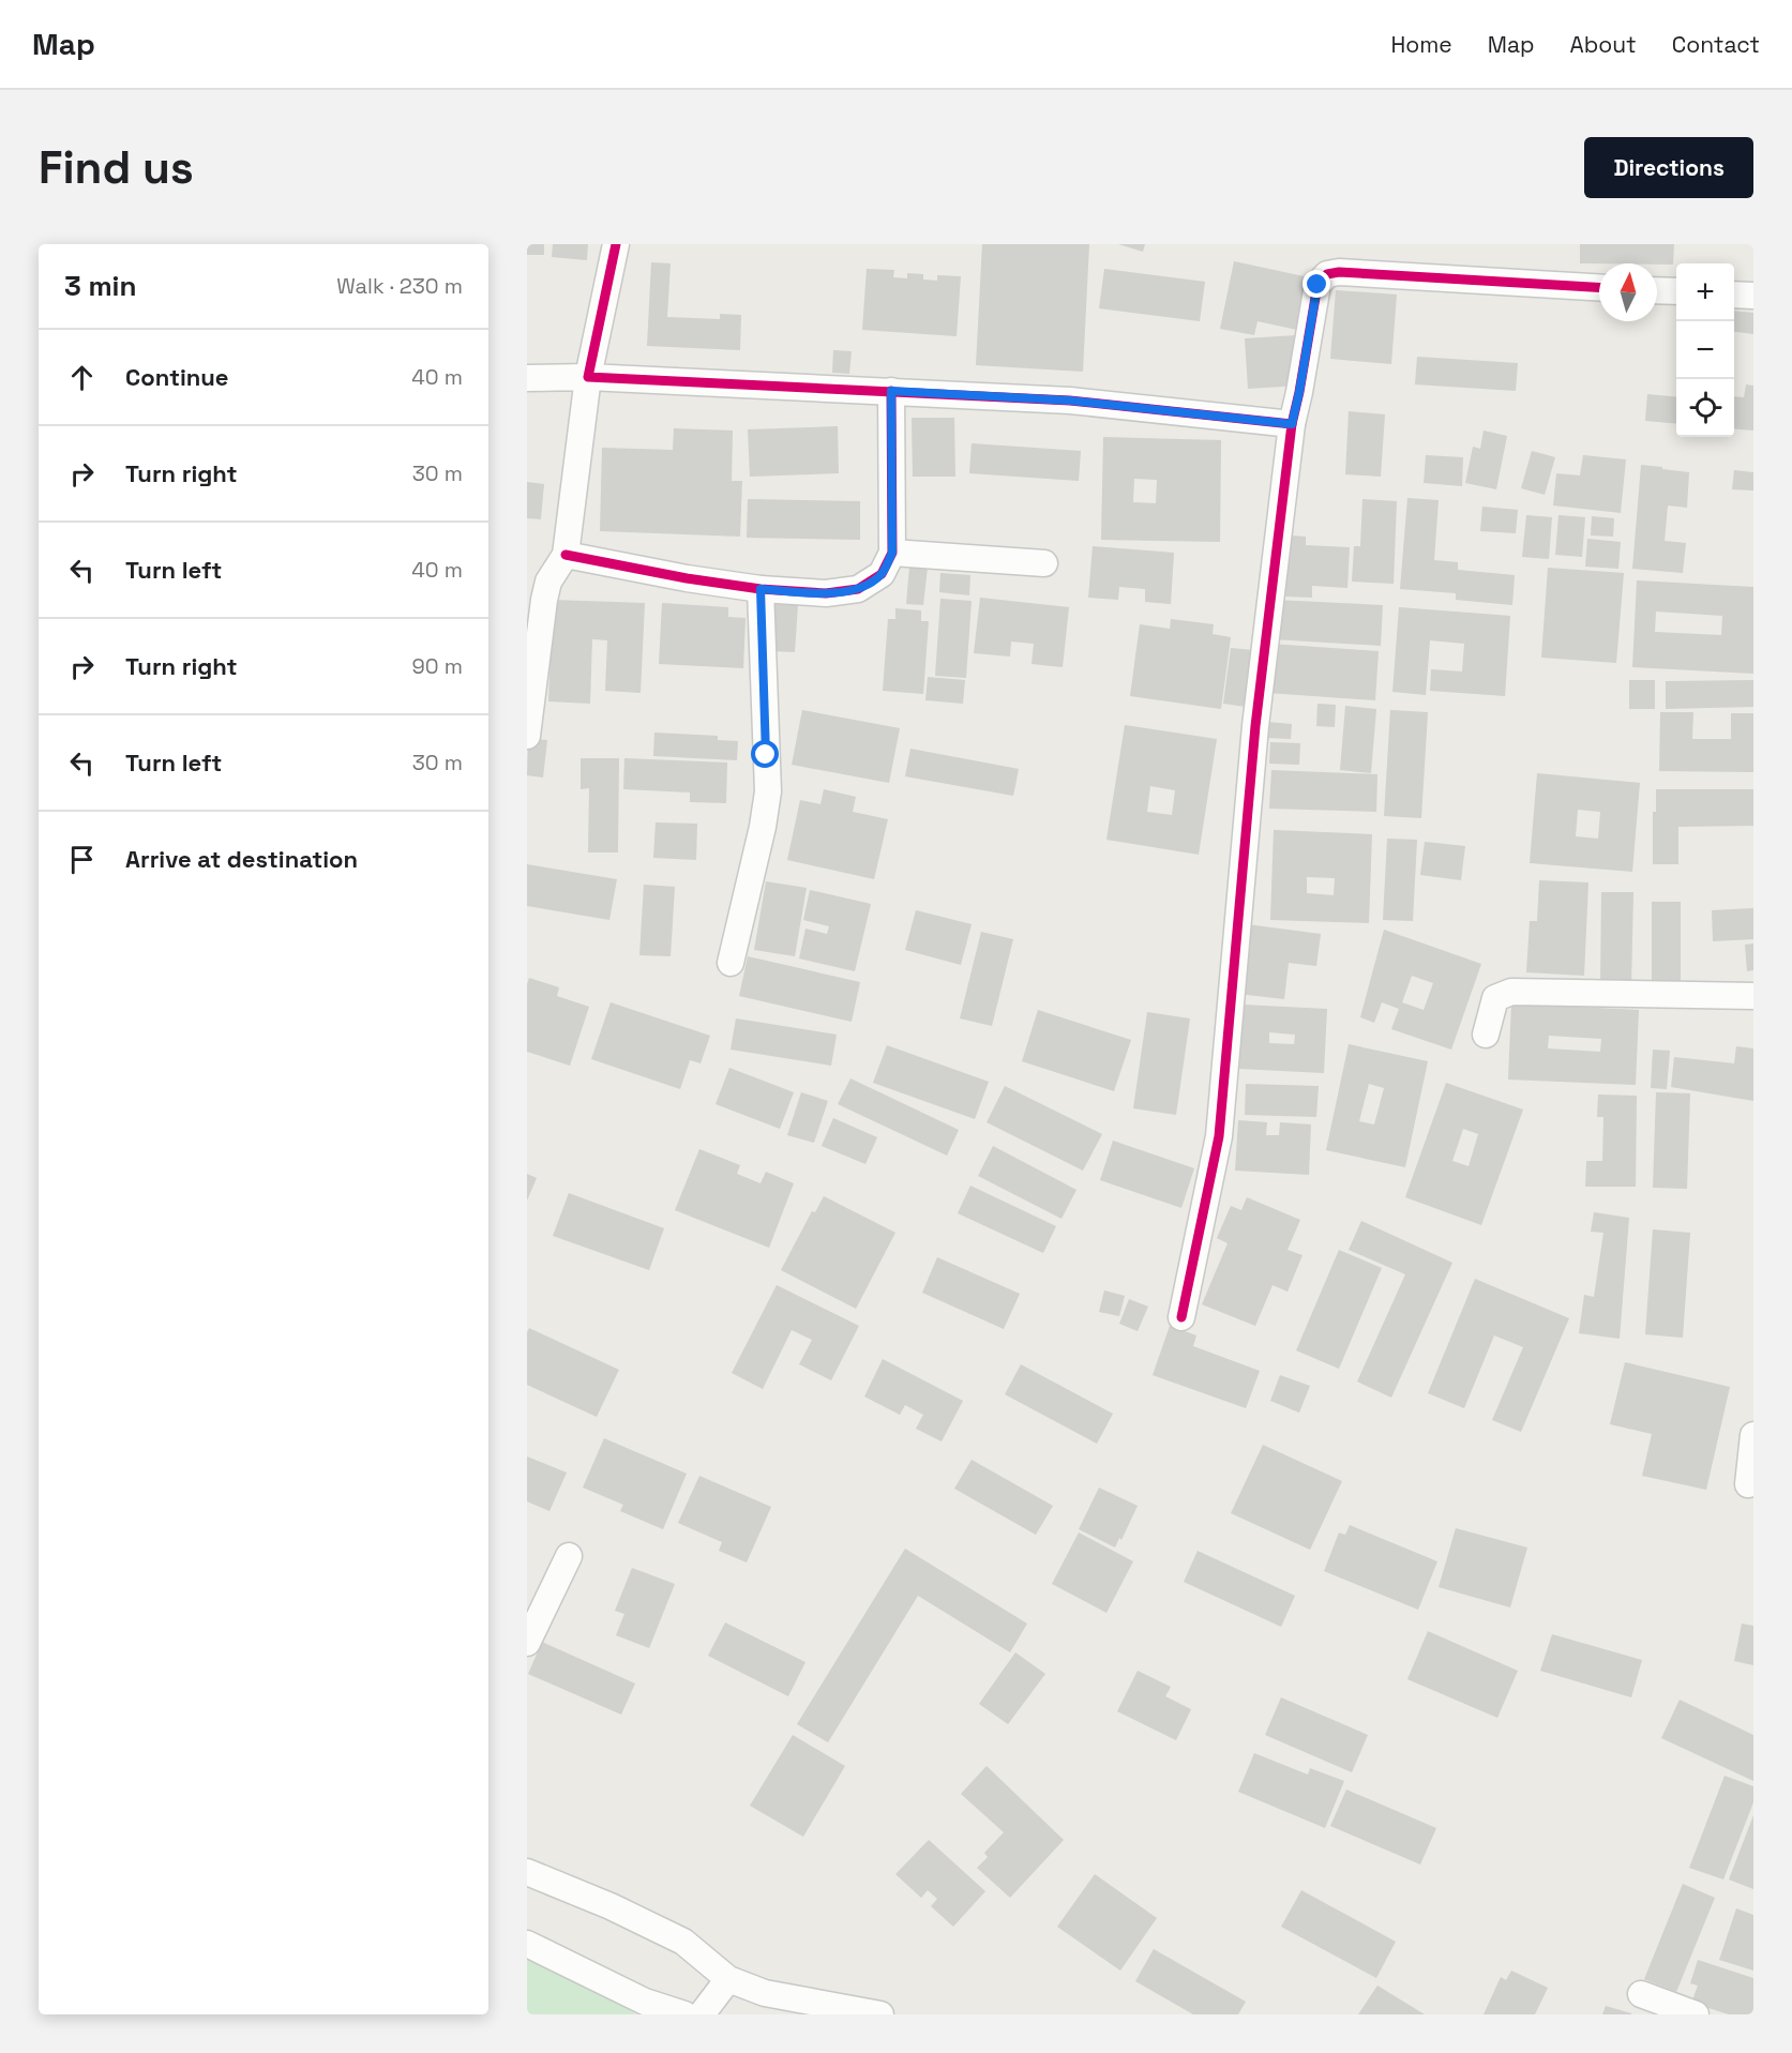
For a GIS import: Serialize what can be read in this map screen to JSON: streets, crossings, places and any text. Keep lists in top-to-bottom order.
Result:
{
  "north": "top",
  "page": {
    "header": "Map",
    "nav": [
      "Home",
      "Map",
      "About",
      "Contact"
    ],
    "buttons": "Directions",
    "title": "Find us",
    "heading": ["3 min", "Walk · 230 m"],
    "map_buttons": ["+", "−"],
    "list": [
      ["Continue", "40 m"],
      ["Turn right", "30 m"],
      ["Turn left", "40 m"],
      ["Turn right", "90 m"],
      ["Turn left", "30 m"],
      "Arrive at destination"
    ]
  }
}
